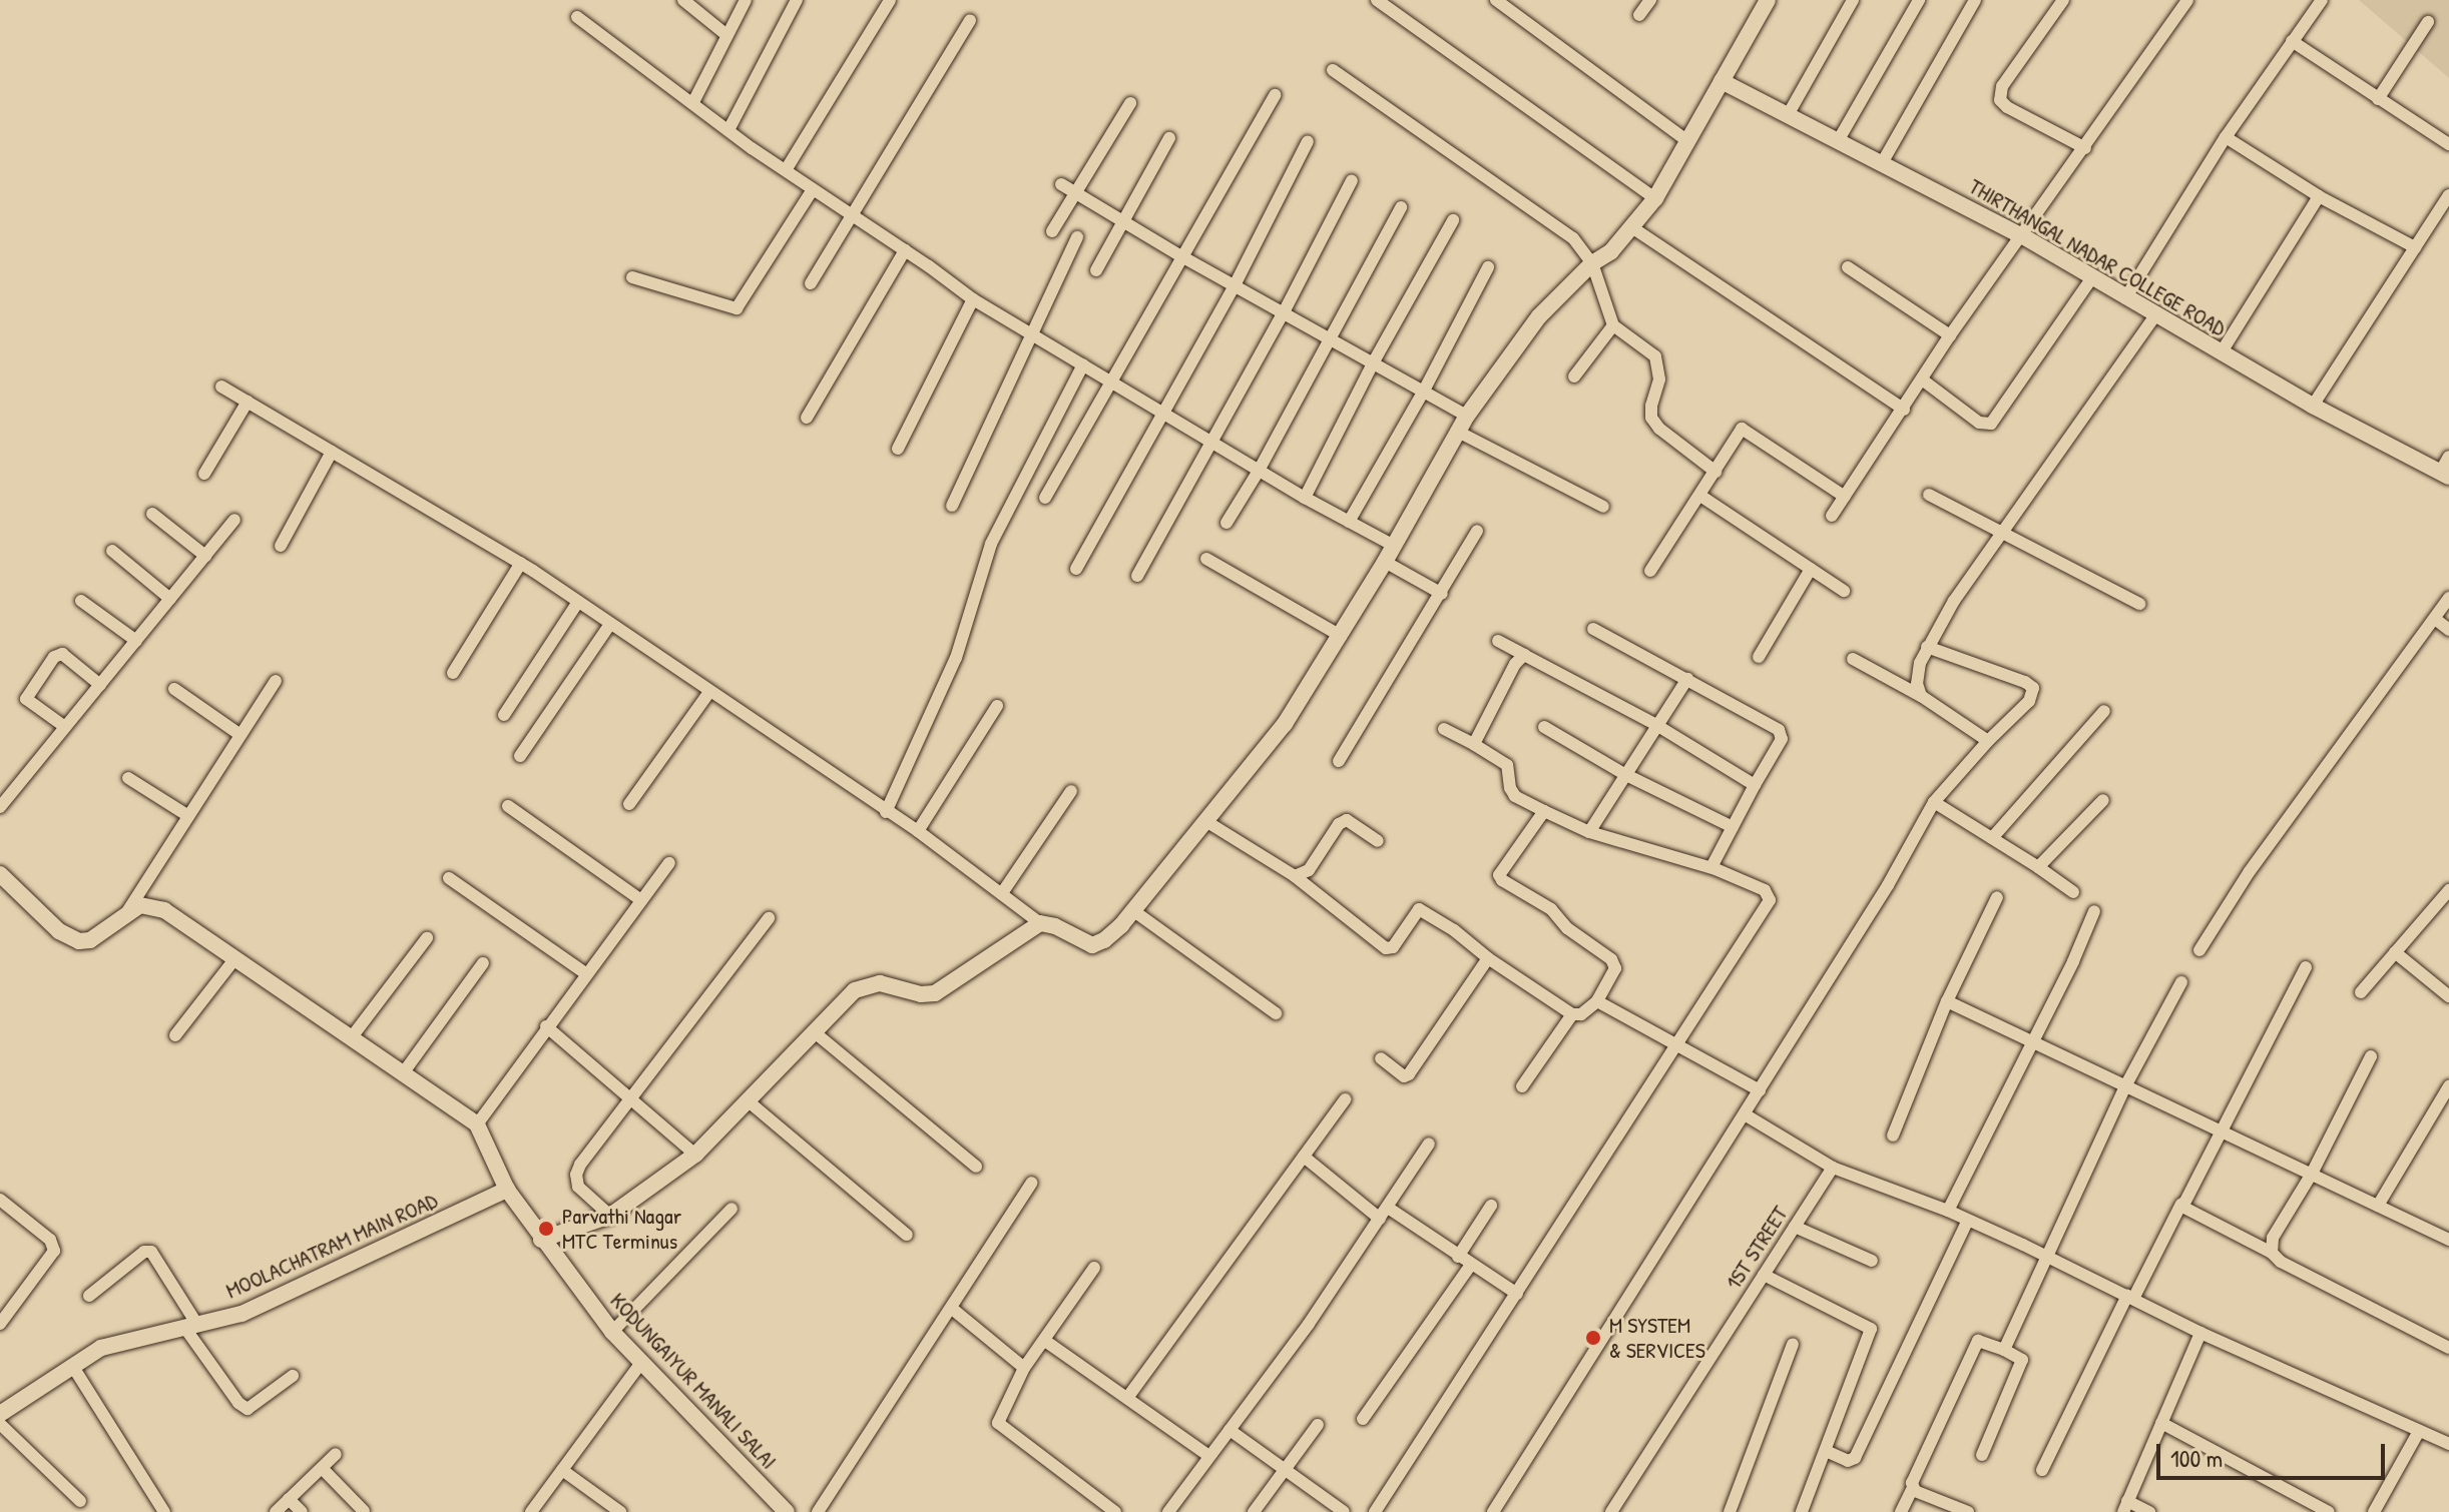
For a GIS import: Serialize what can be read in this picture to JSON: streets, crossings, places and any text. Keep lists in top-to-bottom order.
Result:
{
  "streets": {
    "street": [
      "THIRTHANGAL NADAR COLLEGE ROAD",
      "MOOLACHATRAM MAIN ROAD",
      "1ST STREET",
      "KODUNGAIYUR MANALI SALAI"
    ]
  },
  "crossings": [
    ["MOOLACHATRAM MAIN ROAD", "KODUNGAIYUR MANALI SALAI"]
  ],
  "places": ["Parvathi Nagar MTC Terminus", "M SYSTEM & SERVICES"],
  "scale_bar": "100 m"
}
